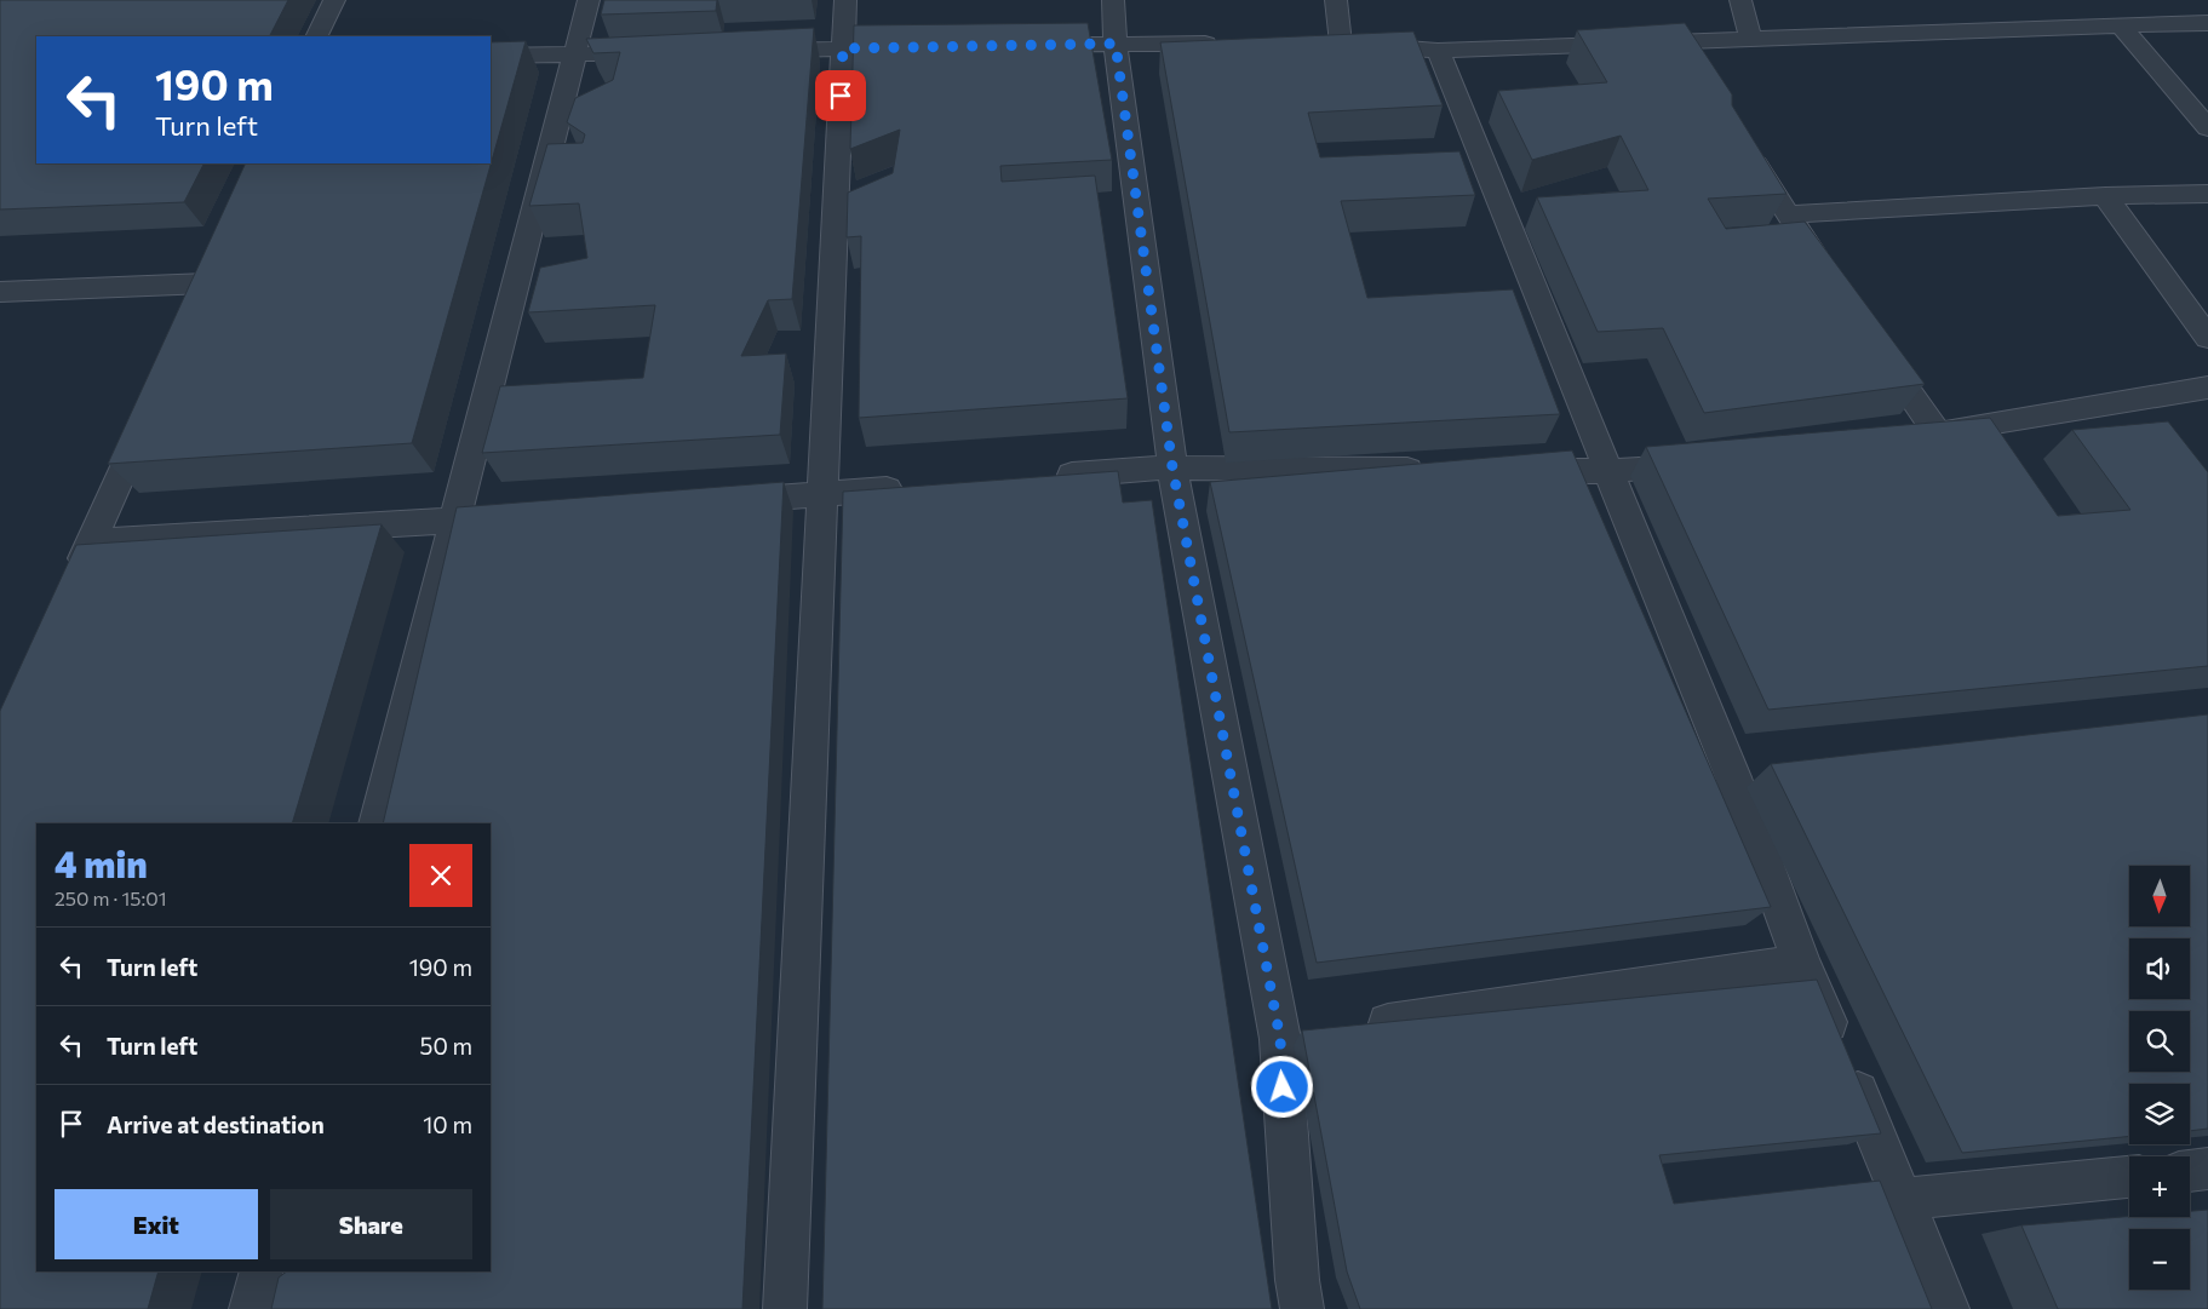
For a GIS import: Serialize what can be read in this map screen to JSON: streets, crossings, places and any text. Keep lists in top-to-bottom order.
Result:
{
  "north": "bottom",
  "page": {
    "turn": ["190 m", "Turn left"],
    "heading": ["4 min", "250 m · 15:01"],
    "map_buttons": ["+", "−"],
    "list": [
      {
        "name": "Turn left",
        "value": "190 m"
      },
      {
        "name": "Turn left",
        "value": "50 m"
      },
      {
        "name": "Arrive at destination",
        "value": "10 m"
      }
    ],
    "buttons": ["Exit", "Share"]
  }
}
